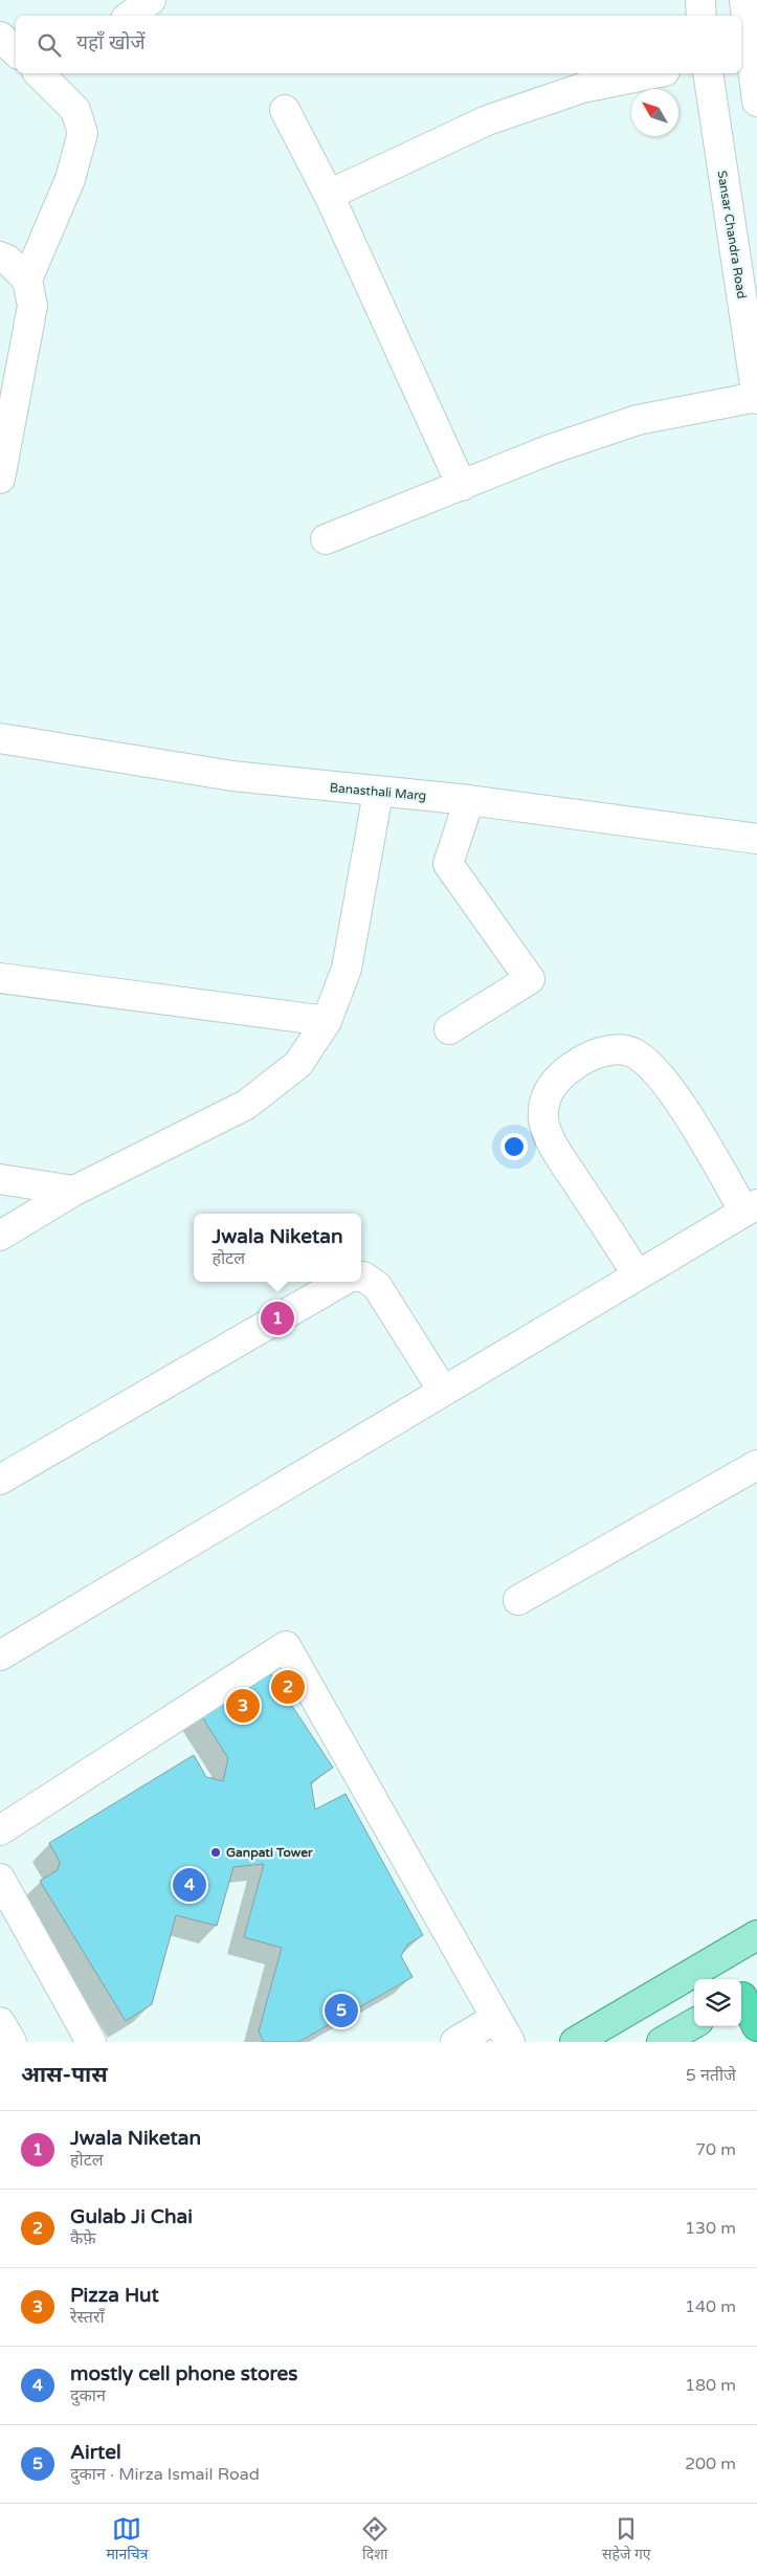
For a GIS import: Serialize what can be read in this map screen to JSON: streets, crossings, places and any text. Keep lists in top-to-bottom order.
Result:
{
  "streets": {
    "street": ["Sansar Chandra Road", "Banasthali Marg"]
  },
  "places": ["Ganpati Tower"],
  "north": "top left",
  "page": {
    "search": "यहाँ खोजें",
    "popup": ["Jwala Niketan", "होटल"],
    "pins": [
      "1",
      "2",
      "3",
      "4",
      "5"
    ],
    "heading": ["आस-पास", "5 नतीजे"],
    "list": [
      {
        "mark": "1",
        "name": "Jwala Niketan",
        "note": "होटल",
        "value": "70 m"
      },
      {
        "mark": "2",
        "name": "Gulab Ji Chai",
        "note": "कैफ़े",
        "value": "130 m"
      },
      {
        "mark": "3",
        "name": "Pizza Hut",
        "note": "रेस्तराँ",
        "value": "140 m"
      },
      {
        "mark": "4",
        "name": "mostly cell phone stores",
        "note": "दुकान",
        "value": "180 m"
      },
      {
        "mark": "5",
        "name": "Airtel",
        "note": "दुकान · Mirza Ismail Road",
        "value": "200 m"
      }
    ],
    "nav": ["मानचित्र", "दिशा", "सहेजे गए"]
  }
}
